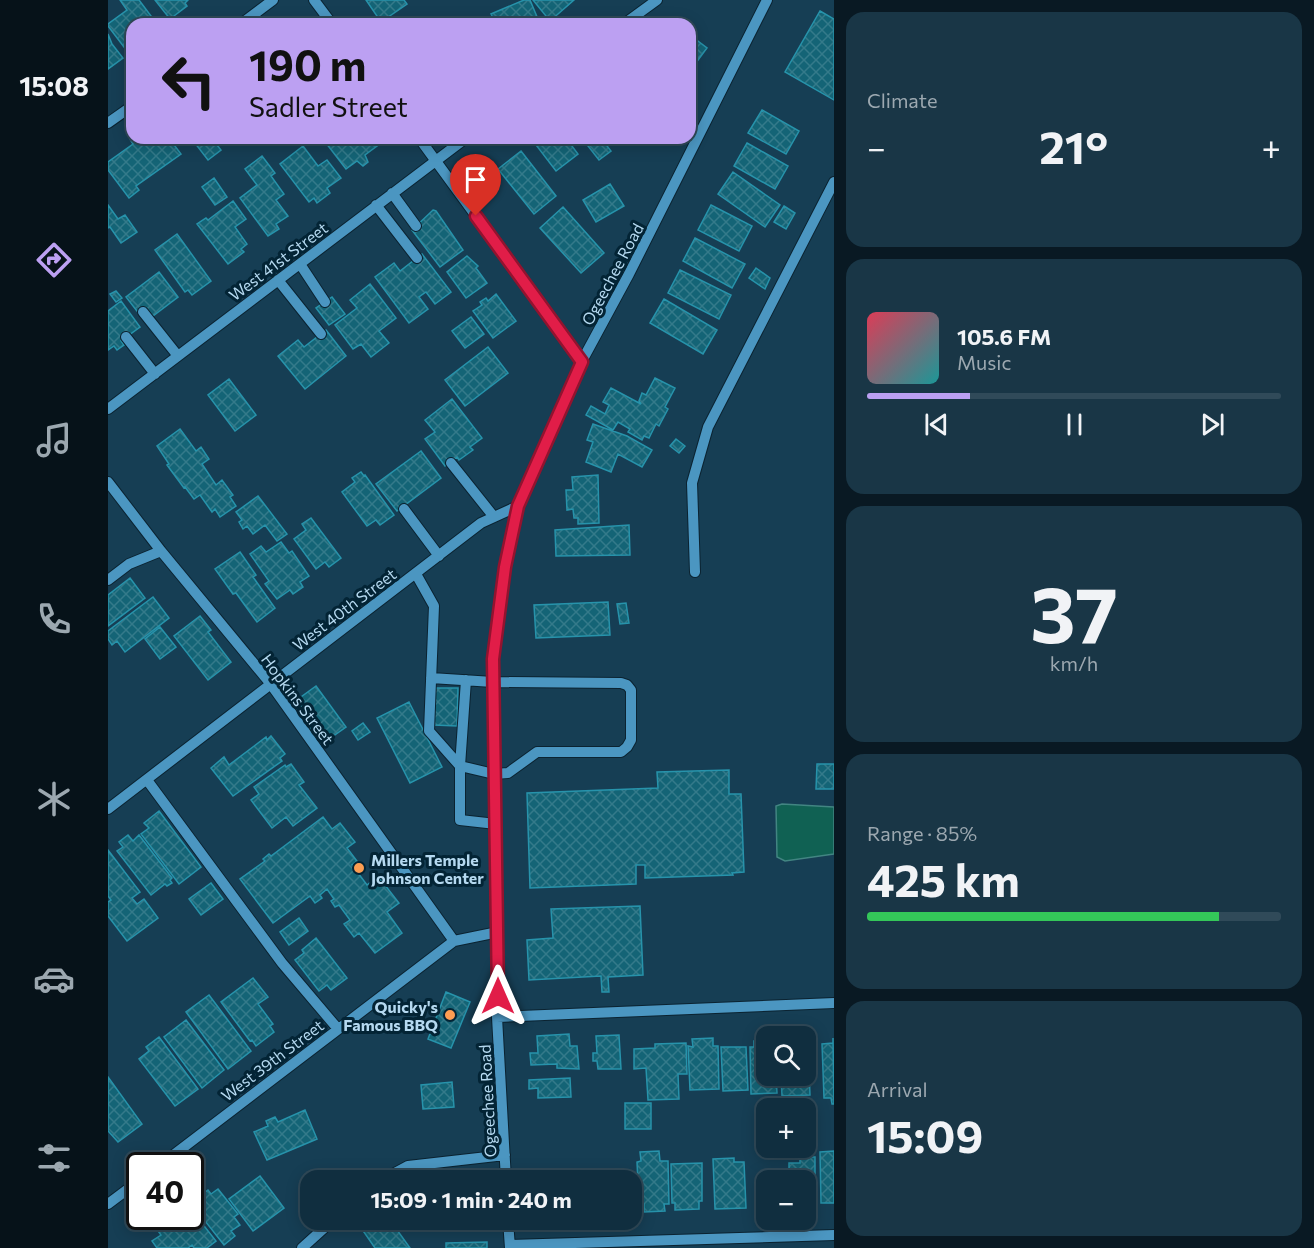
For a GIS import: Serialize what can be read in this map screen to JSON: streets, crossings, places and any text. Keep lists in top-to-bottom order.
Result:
{
  "streets": {
    "street": [
      "West 41st Street",
      "Ogeechee Road",
      "West 40th Street",
      "Hopkins Street",
      "West 39th Street"
    ]
  },
  "crossings": [
    ["Ogeechee Road", "West 40th Street"],
    ["Ogeechee Road", "West 39th Street"],
    ["West 40th Street", "Hopkins Street"],
    ["Hopkins Street", "West 39th Street"]
  ],
  "places": ["Millers Temple Johnson Center", "Quicky's Famous BBQ"],
  "page": {
    "tabs": "15:08",
    "tile": [
      "Climate",
      ["37", "km/h"],
      ["Range · 85%", "425 km"],
      ["Arrival", "15:09"]
    ],
    "turn": ["190 m", "Sadler Street"],
    "heat": ["−", "21°", "+"],
    "song": ["105.6 FM", "Music"],
    "map_buttons": ["+", "−"],
    "limit": "40",
    "trip": "15:09 · 1 min · 240 m"
  }
}
